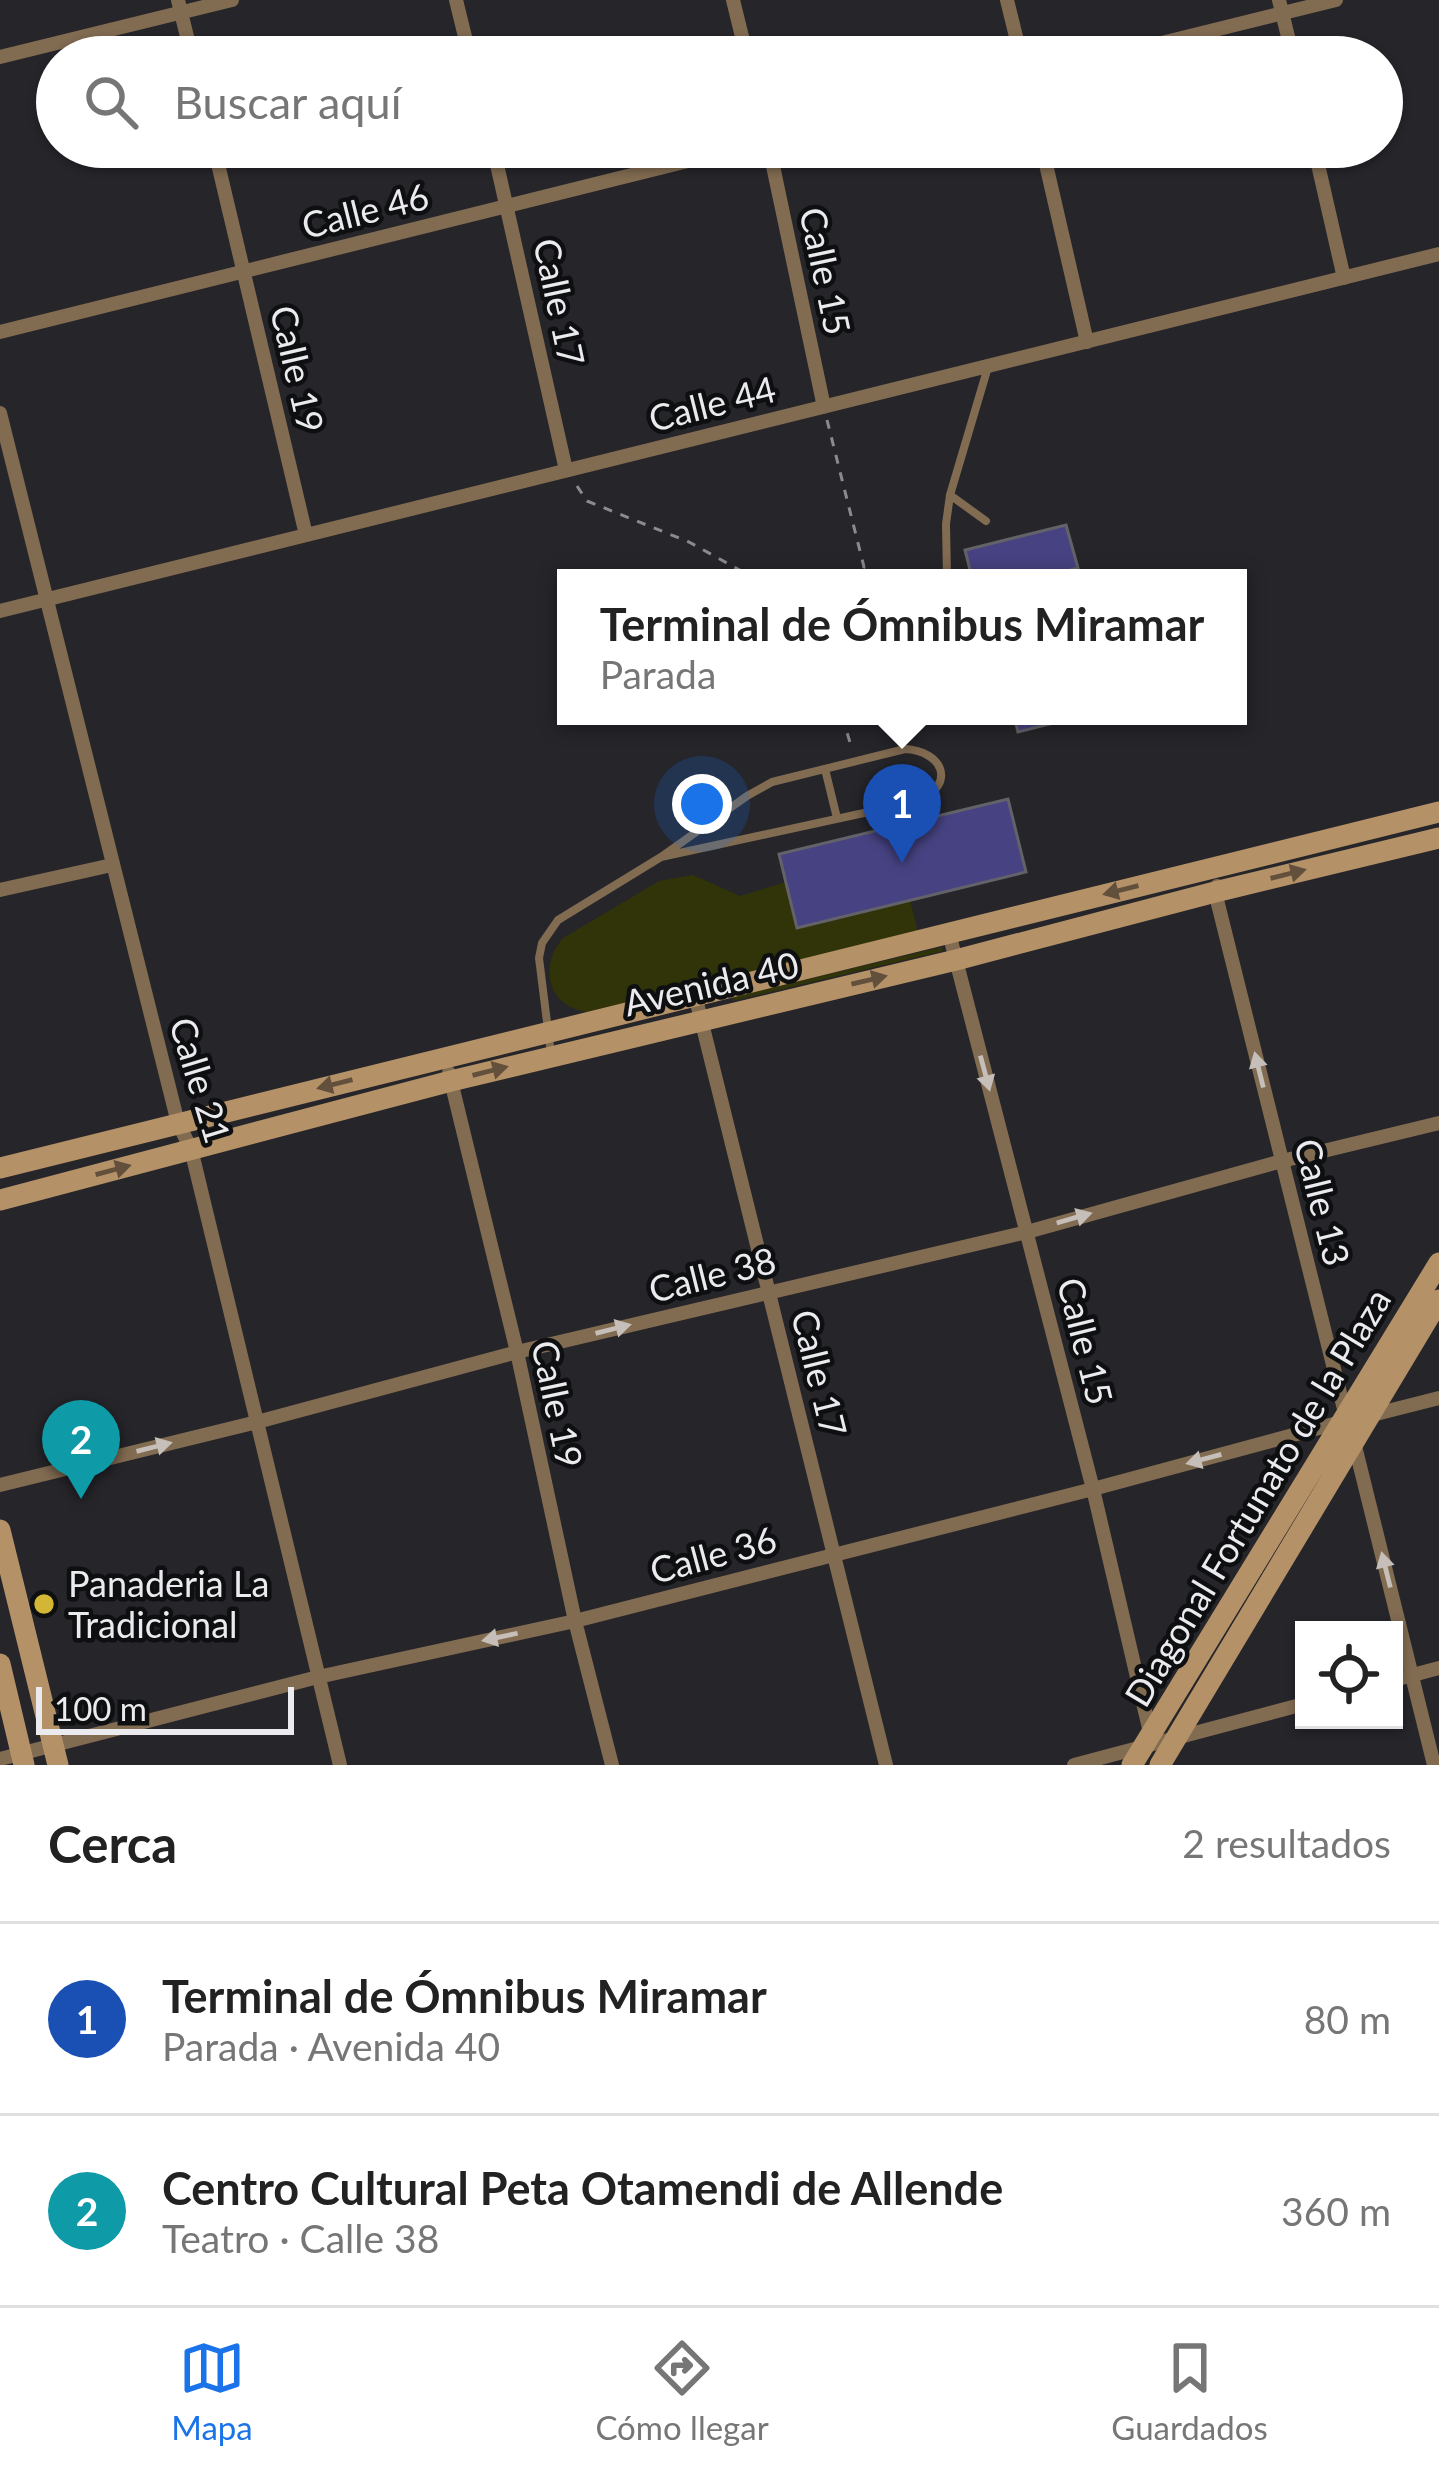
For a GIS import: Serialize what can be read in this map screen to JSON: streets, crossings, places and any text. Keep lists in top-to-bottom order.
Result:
{
  "streets": {
    "main road": ["Avenida 40", "Diagonal Fortunato de la Plaza"],
    "street": [
      "Calle 46",
      "Calle 15",
      "Calle 17",
      "Calle 19",
      "Calle 44",
      "Calle 21",
      "Calle 13",
      "Calle 38",
      "Calle 36"
    ]
  },
  "crossings": [
    ["Calle 46", "Calle 17"],
    ["Calle 46", "Calle 19"],
    ["Calle 15", "Calle 44"],
    ["Calle 15", "Avenida 40"],
    ["Calle 15", "Calle 38"],
    ["Calle 15", "Diagonal Fortunato de la Plaza"],
    ["Calle 15", "Calle 36"],
    ["Calle 17", "Calle 44"],
    ["Calle 17", "Avenida 40"],
    ["Calle 17", "Calle 38"],
    ["Calle 17", "Calle 36"],
    ["Calle 19", "Calle 44"],
    ["Calle 19", "Avenida 40"],
    ["Calle 19", "Calle 38"],
    ["Calle 19", "Calle 36"],
    ["Calle 44", "Calle 21"],
    ["Avenida 40", "Calle 21"],
    ["Avenida 40", "Calle 13"],
    ["Calle 21", "Calle 38"],
    ["Calle 21", "Calle 36"],
    ["Calle 13", "Calle 38"],
    ["Calle 13", "Diagonal Fortunato de la Plaza"],
    ["Calle 13", "Calle 36"],
    ["Diagonal Fortunato de la Plaza", "Calle 36"]
  ],
  "one_way": ["Calle 13", "Calle 38", "Calle 36"],
  "places": ["Panaderia La Tradicional"],
  "scale_bar": "100 m",
  "page": {
    "search": "Buscar aquí",
    "popup": ["Terminal de Ómnibus Miramar", "Parada"],
    "pins": ["1", "2"],
    "scale": "100 m",
    "heading": ["Cerca", "2 resultados"],
    "list": [
      {
        "mark": "1",
        "name": "Terminal de Ómnibus Miramar",
        "note": "Parada · Avenida 40",
        "value": "80 m"
      },
      {
        "mark": "2",
        "name": "Centro Cultural Peta Otamendi de Allende",
        "note": "Teatro · Calle 38",
        "value": "360 m"
      }
    ],
    "nav": ["Mapa", "Cómo llegar", "Guardados"]
  }
}
